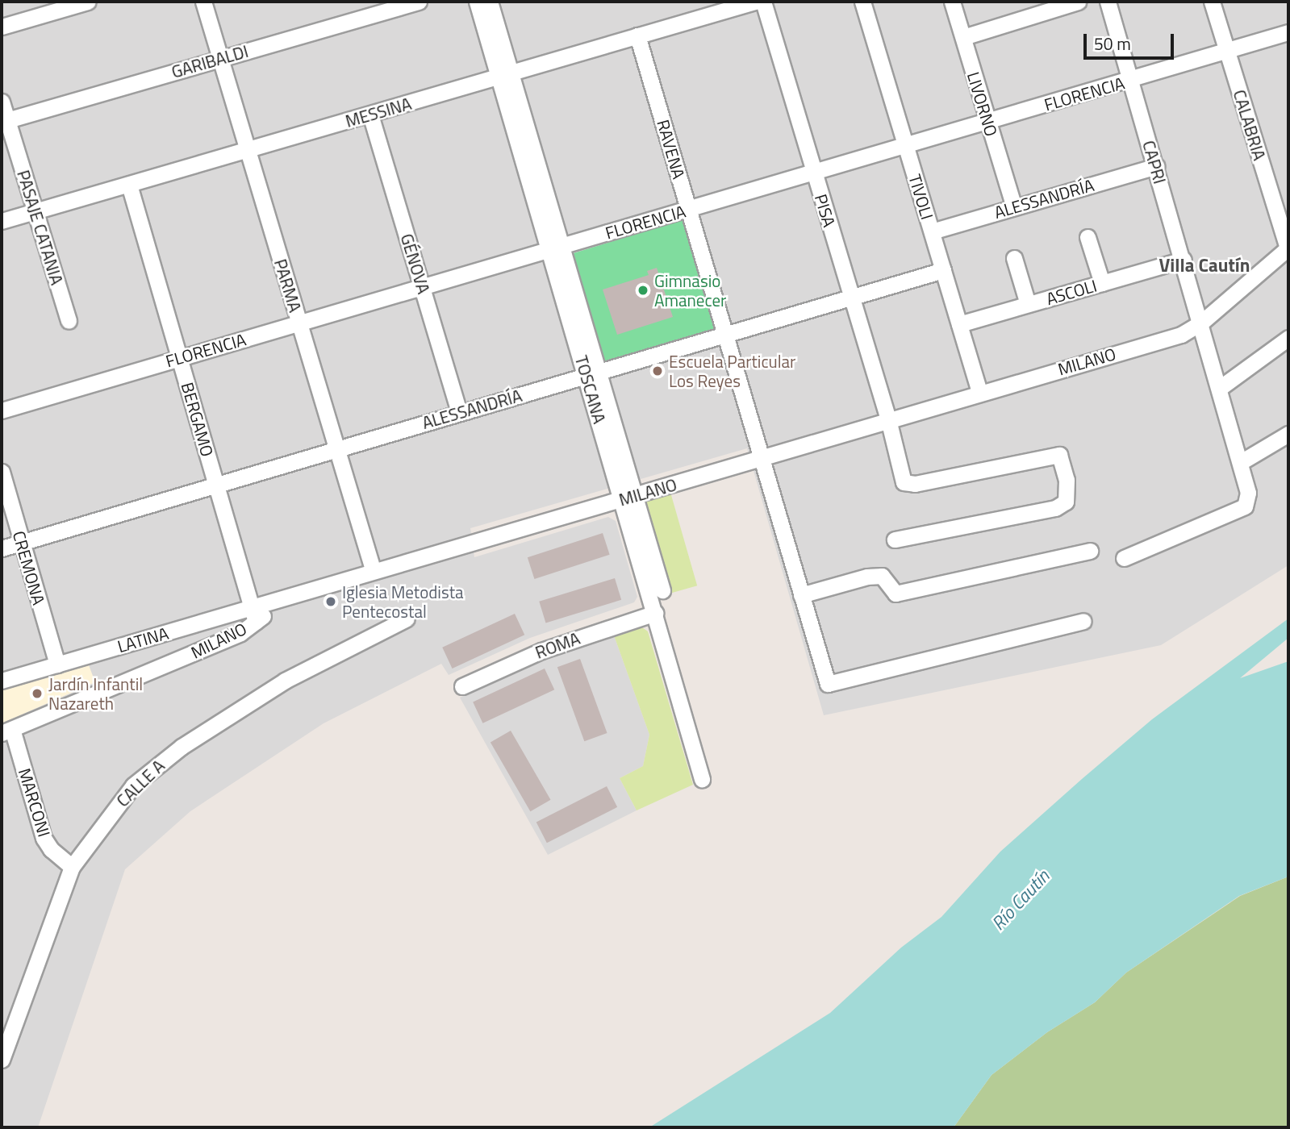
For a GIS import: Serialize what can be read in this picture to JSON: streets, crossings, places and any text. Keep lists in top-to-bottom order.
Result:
{
  "streets": {
    "street": [
      "GARIBALDI",
      "FLORENCIA",
      "LIVORNO",
      "MESSINA",
      "CALABRIA",
      "RAVENA",
      "CAPRI",
      "TIVOLI",
      "ALESSANDRÍA",
      "PISA",
      "PASAJE CATANIA",
      "GÉNOVA",
      "PARMA",
      "ASCOLI",
      "MILANO",
      "TOSCANA",
      "BERGAMO",
      "CREMONA",
      "LATINA",
      "ROMA",
      "CALLE A",
      "MARCONI"
    ]
  },
  "crossings": [
    ["GARIBALDI", "PASAJE CATANIA"],
    ["GARIBALDI", "PARMA"],
    ["FLORENCIA", "LIVORNO"],
    ["FLORENCIA", "CALABRIA"],
    ["FLORENCIA", "RAVENA"],
    ["FLORENCIA", "CAPRI"],
    ["FLORENCIA", "TIVOLI"],
    ["FLORENCIA", "PISA"],
    ["FLORENCIA", "GÉNOVA"],
    ["FLORENCIA", "PARMA"],
    ["FLORENCIA", "TOSCANA"],
    ["FLORENCIA", "BERGAMO"],
    ["LIVORNO", "ALESSANDRÍA"],
    ["MESSINA", "RAVENA"],
    ["MESSINA", "PASAJE CATANIA"],
    ["MESSINA", "GÉNOVA"],
    ["MESSINA", "PARMA"],
    ["MESSINA", "TOSCANA"],
    ["MESSINA", "BERGAMO"],
    ["CALABRIA", "MILANO"],
    ["RAVENA", "ALESSANDRÍA"],
    ["RAVENA", "MILANO"],
    ["CAPRI", "ALESSANDRÍA"],
    ["CAPRI", "ASCOLI"],
    ["CAPRI", "MILANO"],
    ["TIVOLI", "ALESSANDRÍA"],
    ["TIVOLI", "ASCOLI"],
    ["TIVOLI", "MILANO"],
    ["ALESSANDRÍA", "PISA"],
    ["ALESSANDRÍA", "GÉNOVA"],
    ["ALESSANDRÍA", "PARMA"],
    ["ALESSANDRÍA", "TOSCANA"],
    ["ALESSANDRÍA", "BERGAMO"],
    ["ALESSANDRÍA", "CREMONA"],
    ["PISA", "MILANO"],
    ["PARMA", "MILANO"],
    ["MILANO", "TOSCANA"],
    ["MILANO", "BERGAMO"],
    ["MILANO", "LATINA"],
    ["MILANO", "MARCONI"],
    ["TOSCANA", "ROMA"],
    ["BERGAMO", "LATINA"],
    ["CREMONA", "LATINA"],
    ["CALLE A", "MARCONI"]
  ],
  "districts": ["Villa Cautín"],
  "water": ["Río Cautín"],
  "places": [
    "Gimnasio Amanecer",
    "Escuela Particular Los Reyes",
    "Iglesia Metodista Pentecostal",
    "Jardín Infantil Nazareth"
  ],
  "scale_bar": "50 m"
}
